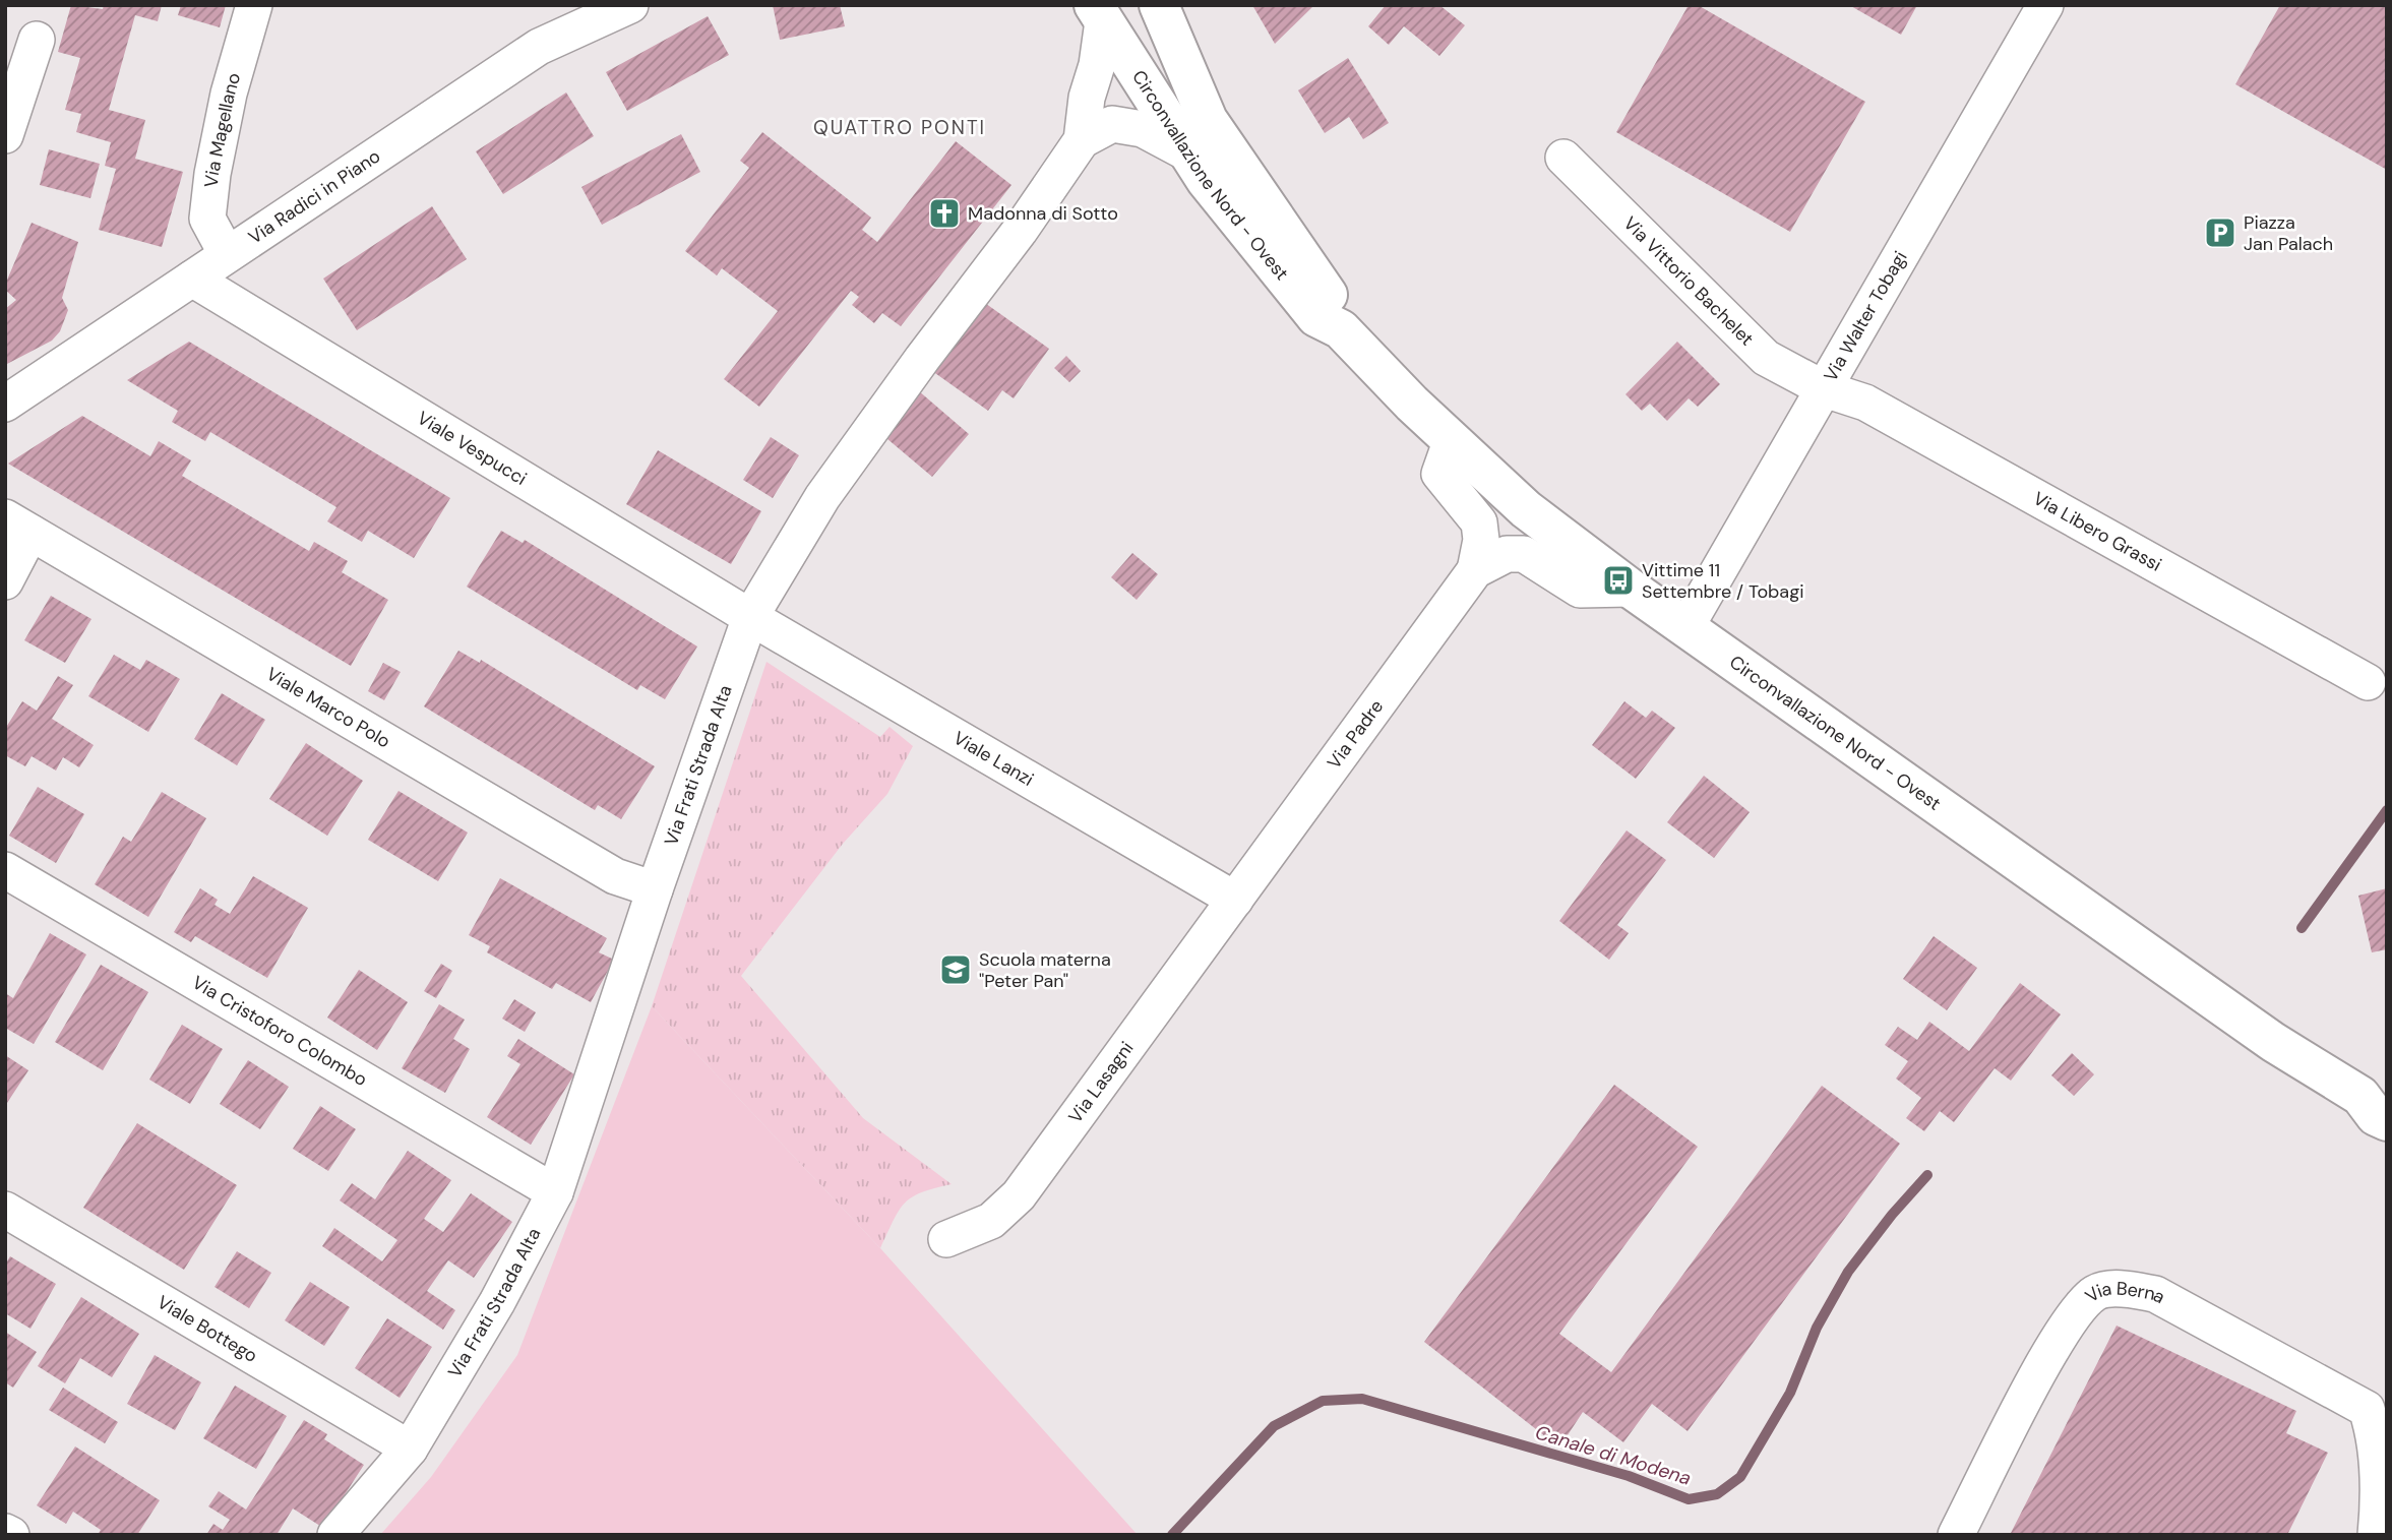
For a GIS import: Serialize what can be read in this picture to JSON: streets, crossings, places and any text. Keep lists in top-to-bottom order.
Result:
{
  "streets": {
    "main road": ["Circonvallazione Nord - Ovest"],
    "street": [
      "Via Magellano",
      "Via Radici in Piano",
      "Via Vittorio Bachelet",
      "Via Walter Tobagi",
      "Viale Vespucci",
      "Via Libero Grassi",
      "Viale Marco Polo",
      "Via Padre",
      "Viale Lanzi",
      "Via Frati Strada Alta",
      "Via Cristoforo Colombo",
      "Via Lasagni",
      "Via Berna",
      "Viale Bottego"
    ]
  },
  "crossings": [
    ["Via Magellano", "Via Radici in Piano"],
    ["Circonvallazione Nord - Ovest", "Via Walter Tobagi"],
    ["Circonvallazione Nord - Ovest", "Via Padre"],
    ["Circonvallazione Nord - Ovest", "Via Frati Strada Alta"],
    ["Via Radici in Piano", "Viale Vespucci"],
    ["Via Vittorio Bachelet", "Via Walter Tobagi"],
    ["Via Vittorio Bachelet", "Via Libero Grassi"],
    ["Via Walter Tobagi", "Via Libero Grassi"],
    ["Viale Vespucci", "Viale Lanzi"],
    ["Viale Vespucci", "Via Frati Strada Alta"],
    ["Viale Marco Polo", "Via Frati Strada Alta"],
    ["Via Padre", "Viale Lanzi"],
    ["Via Padre", "Via Lasagni"],
    ["Viale Lanzi", "Via Frati Strada Alta"],
    ["Viale Lanzi", "Via Lasagni"],
    ["Via Frati Strada Alta", "Via Cristoforo Colombo"],
    ["Via Frati Strada Alta", "Viale Bottego"]
  ],
  "districts": ["QUATTRO PONTI"],
  "water": ["Canale di Modena"],
  "places": {
    "church": ["Madonna di Sotto"],
    "parking": ["Piazza Jan Palach"],
    "bus stop": ["Vittime 11 Settembre / Tobagi"],
    "school or university": ["Scuola materna \"Peter Pan\""]
  }
}
